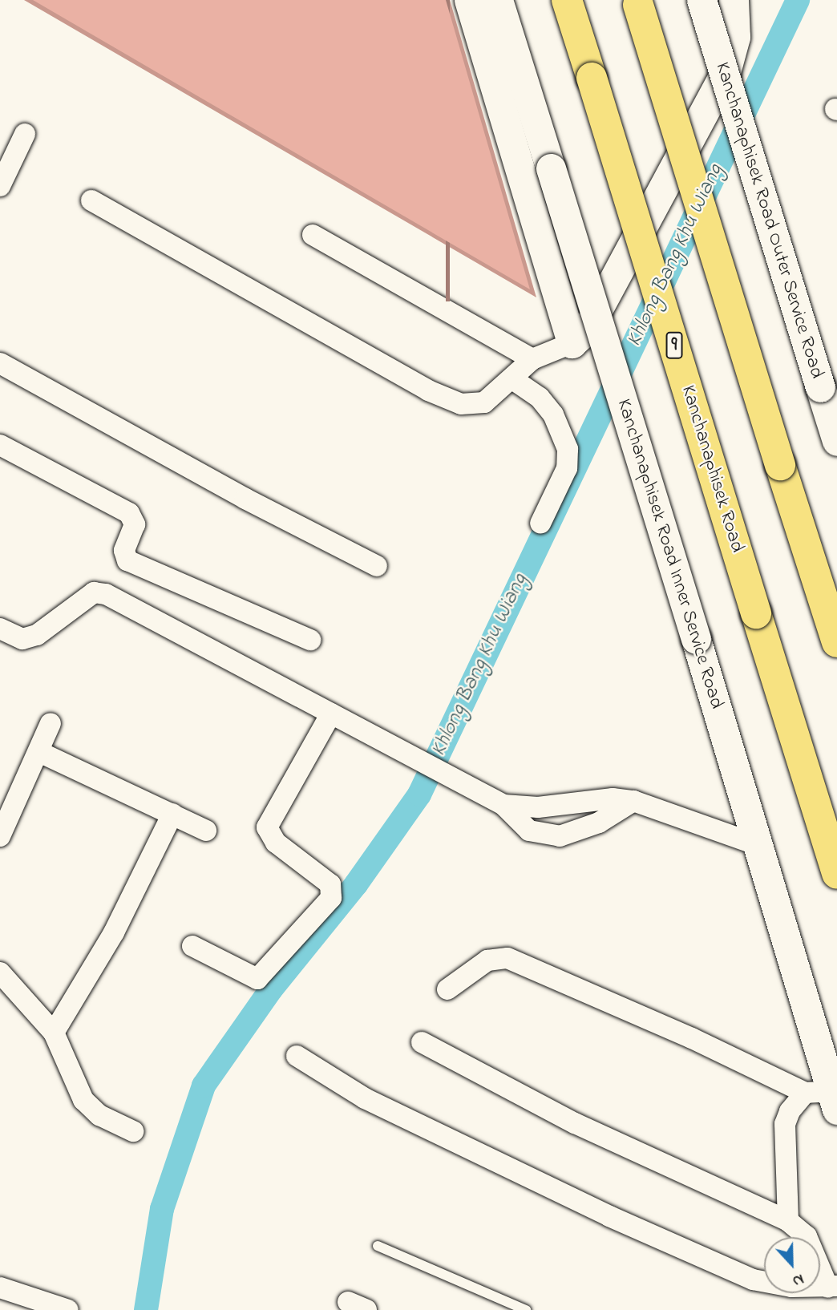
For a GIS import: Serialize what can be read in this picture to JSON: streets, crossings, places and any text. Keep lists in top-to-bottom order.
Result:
{
  "streets": {
    "highway": ["9", "Kanchanaphisek Road"],
    "main road": ["Kanchanaphisek Road Outer Service Road", "Kanchanaphisek Road Inner Service Road"]
  },
  "water": ["Khlong Bang Khu Wiang"],
  "north": "bottom"
}
